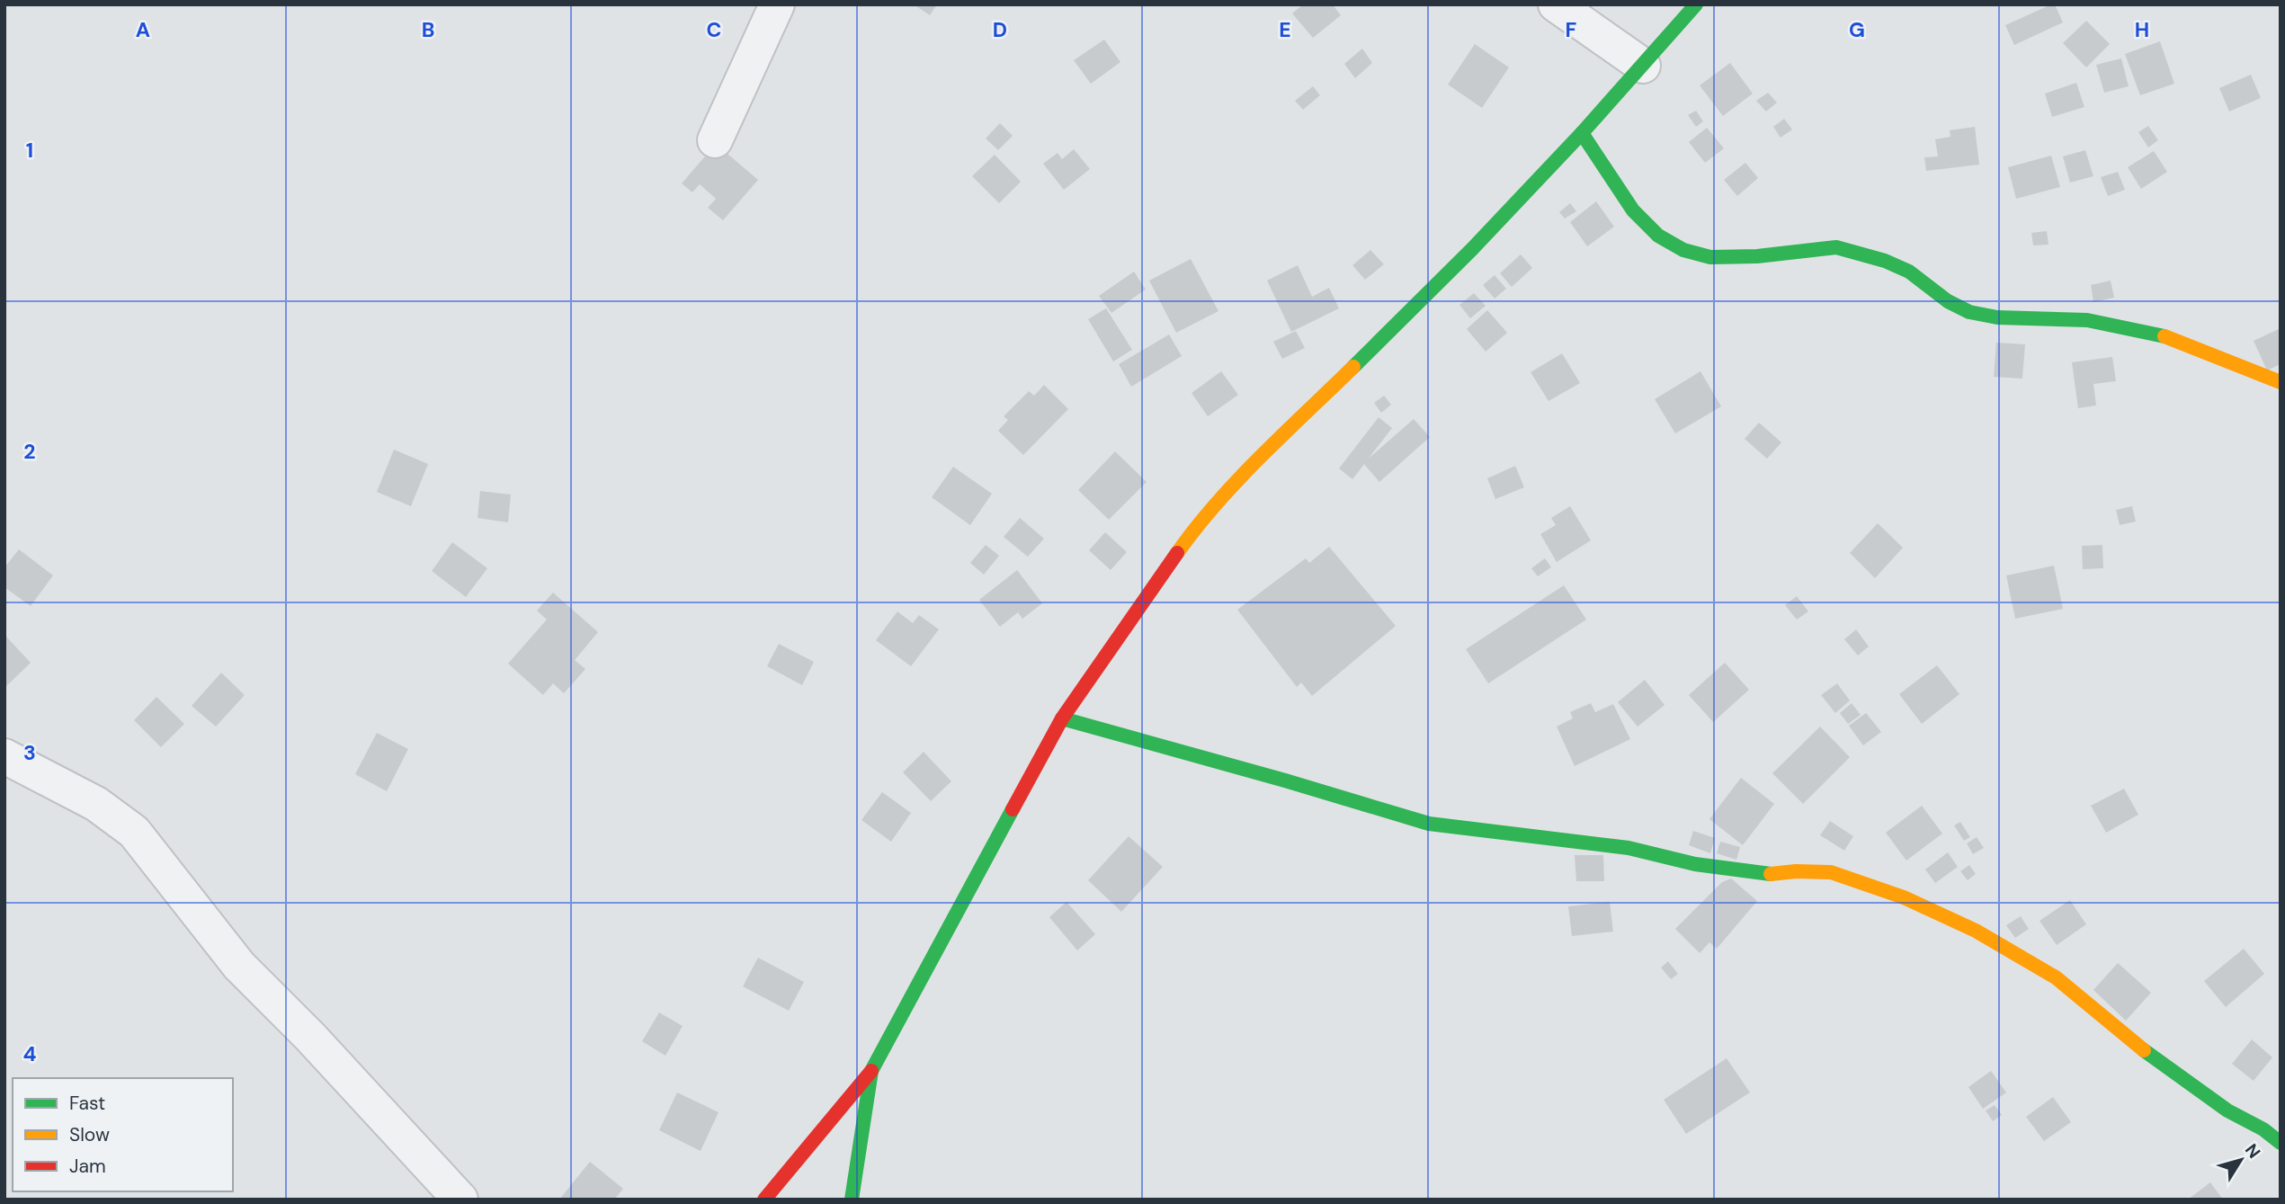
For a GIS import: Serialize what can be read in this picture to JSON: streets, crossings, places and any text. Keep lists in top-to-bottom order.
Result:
{
  "legend": ["Fast", "Slow", "Jam"],
  "north": "top right",
  "grid": {
    "columns": [
      "A",
      "B",
      "C",
      "D",
      "E",
      "F",
      "G",
      "H"
    ],
    "rows": [
      "1",
      "2",
      "3",
      "4"
    ]
  }
}
